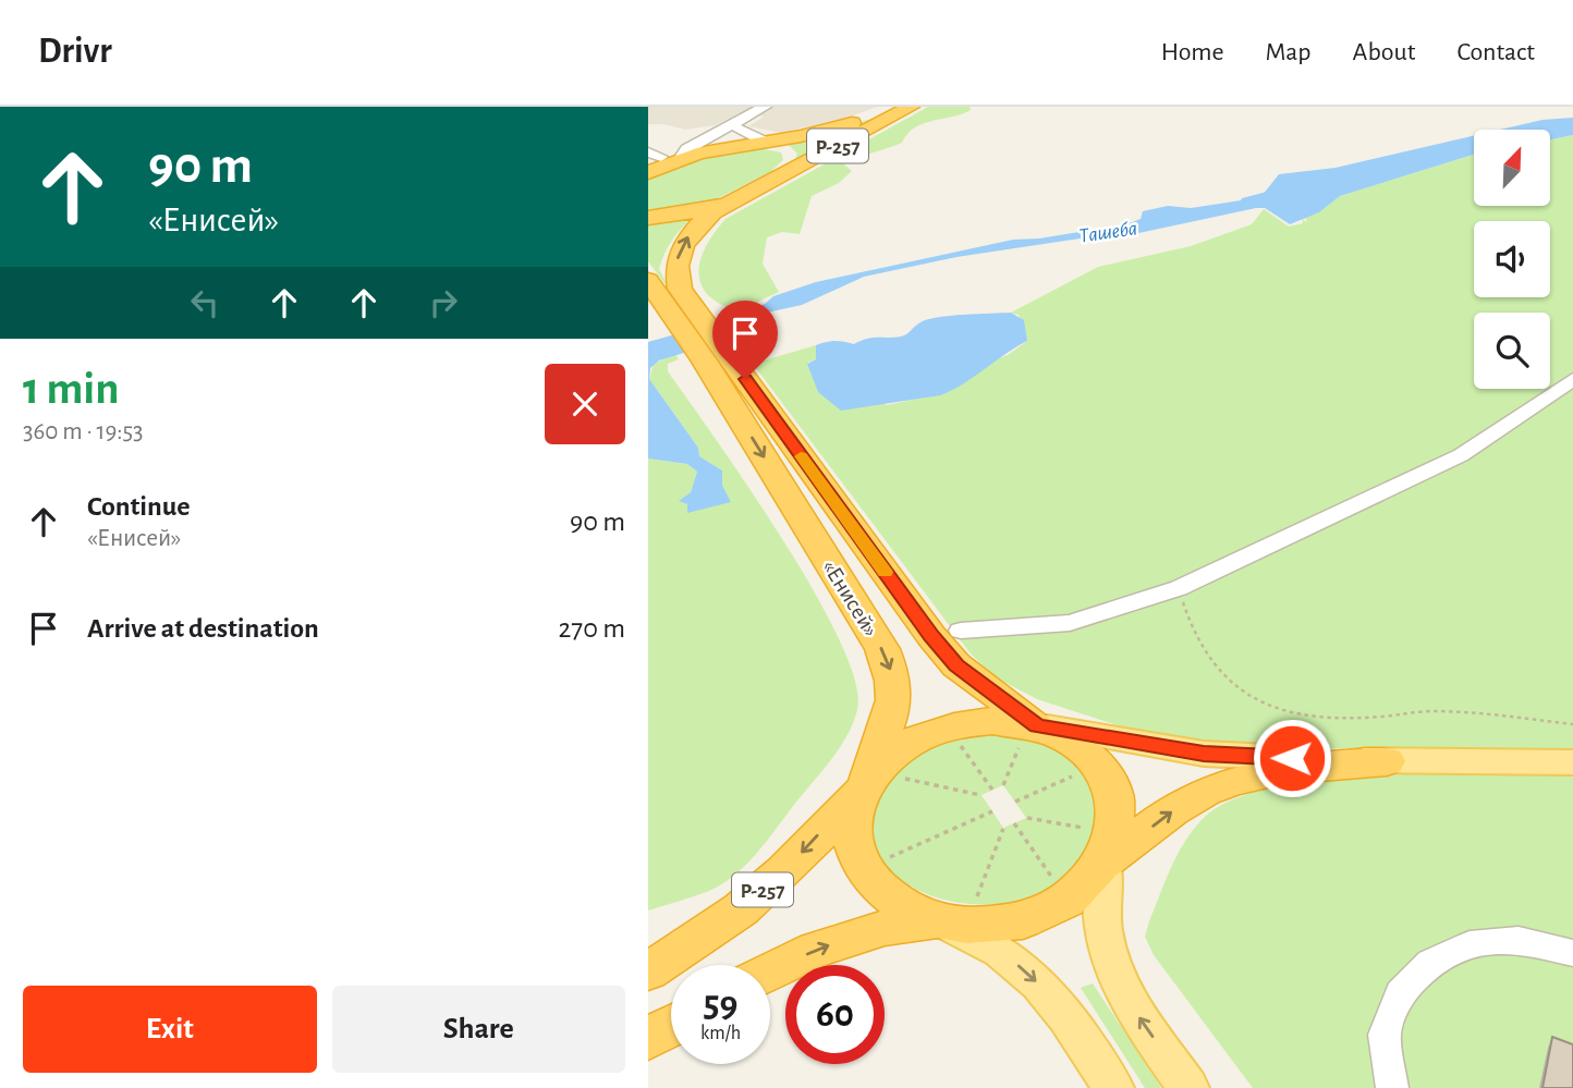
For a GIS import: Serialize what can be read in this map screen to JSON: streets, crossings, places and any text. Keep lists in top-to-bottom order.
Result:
{
  "streets": {
    "highway": ["Р-257", "«Енисей»"]
  },
  "crossings": [
    ["Р-257", "«Енисей»"]
  ],
  "water": ["Ташеба"],
  "north": "top right",
  "page": {
    "header": "Drivr",
    "nav": [
      "Home",
      "Map",
      "About",
      "Contact"
    ],
    "turn": ["90 m", "«Енисей»"],
    "heading": ["1 min", "360 m · 19:53"],
    "list": [
      {
        "name": "Continue",
        "note": "«Енисей»",
        "value": "90 m"
      },
      {
        "name": "Arrive at destination",
        "value": "270 m"
      }
    ],
    "speed": "59 km/h",
    "limit": "60",
    "buttons": ["Exit", "Share"]
  }
}
